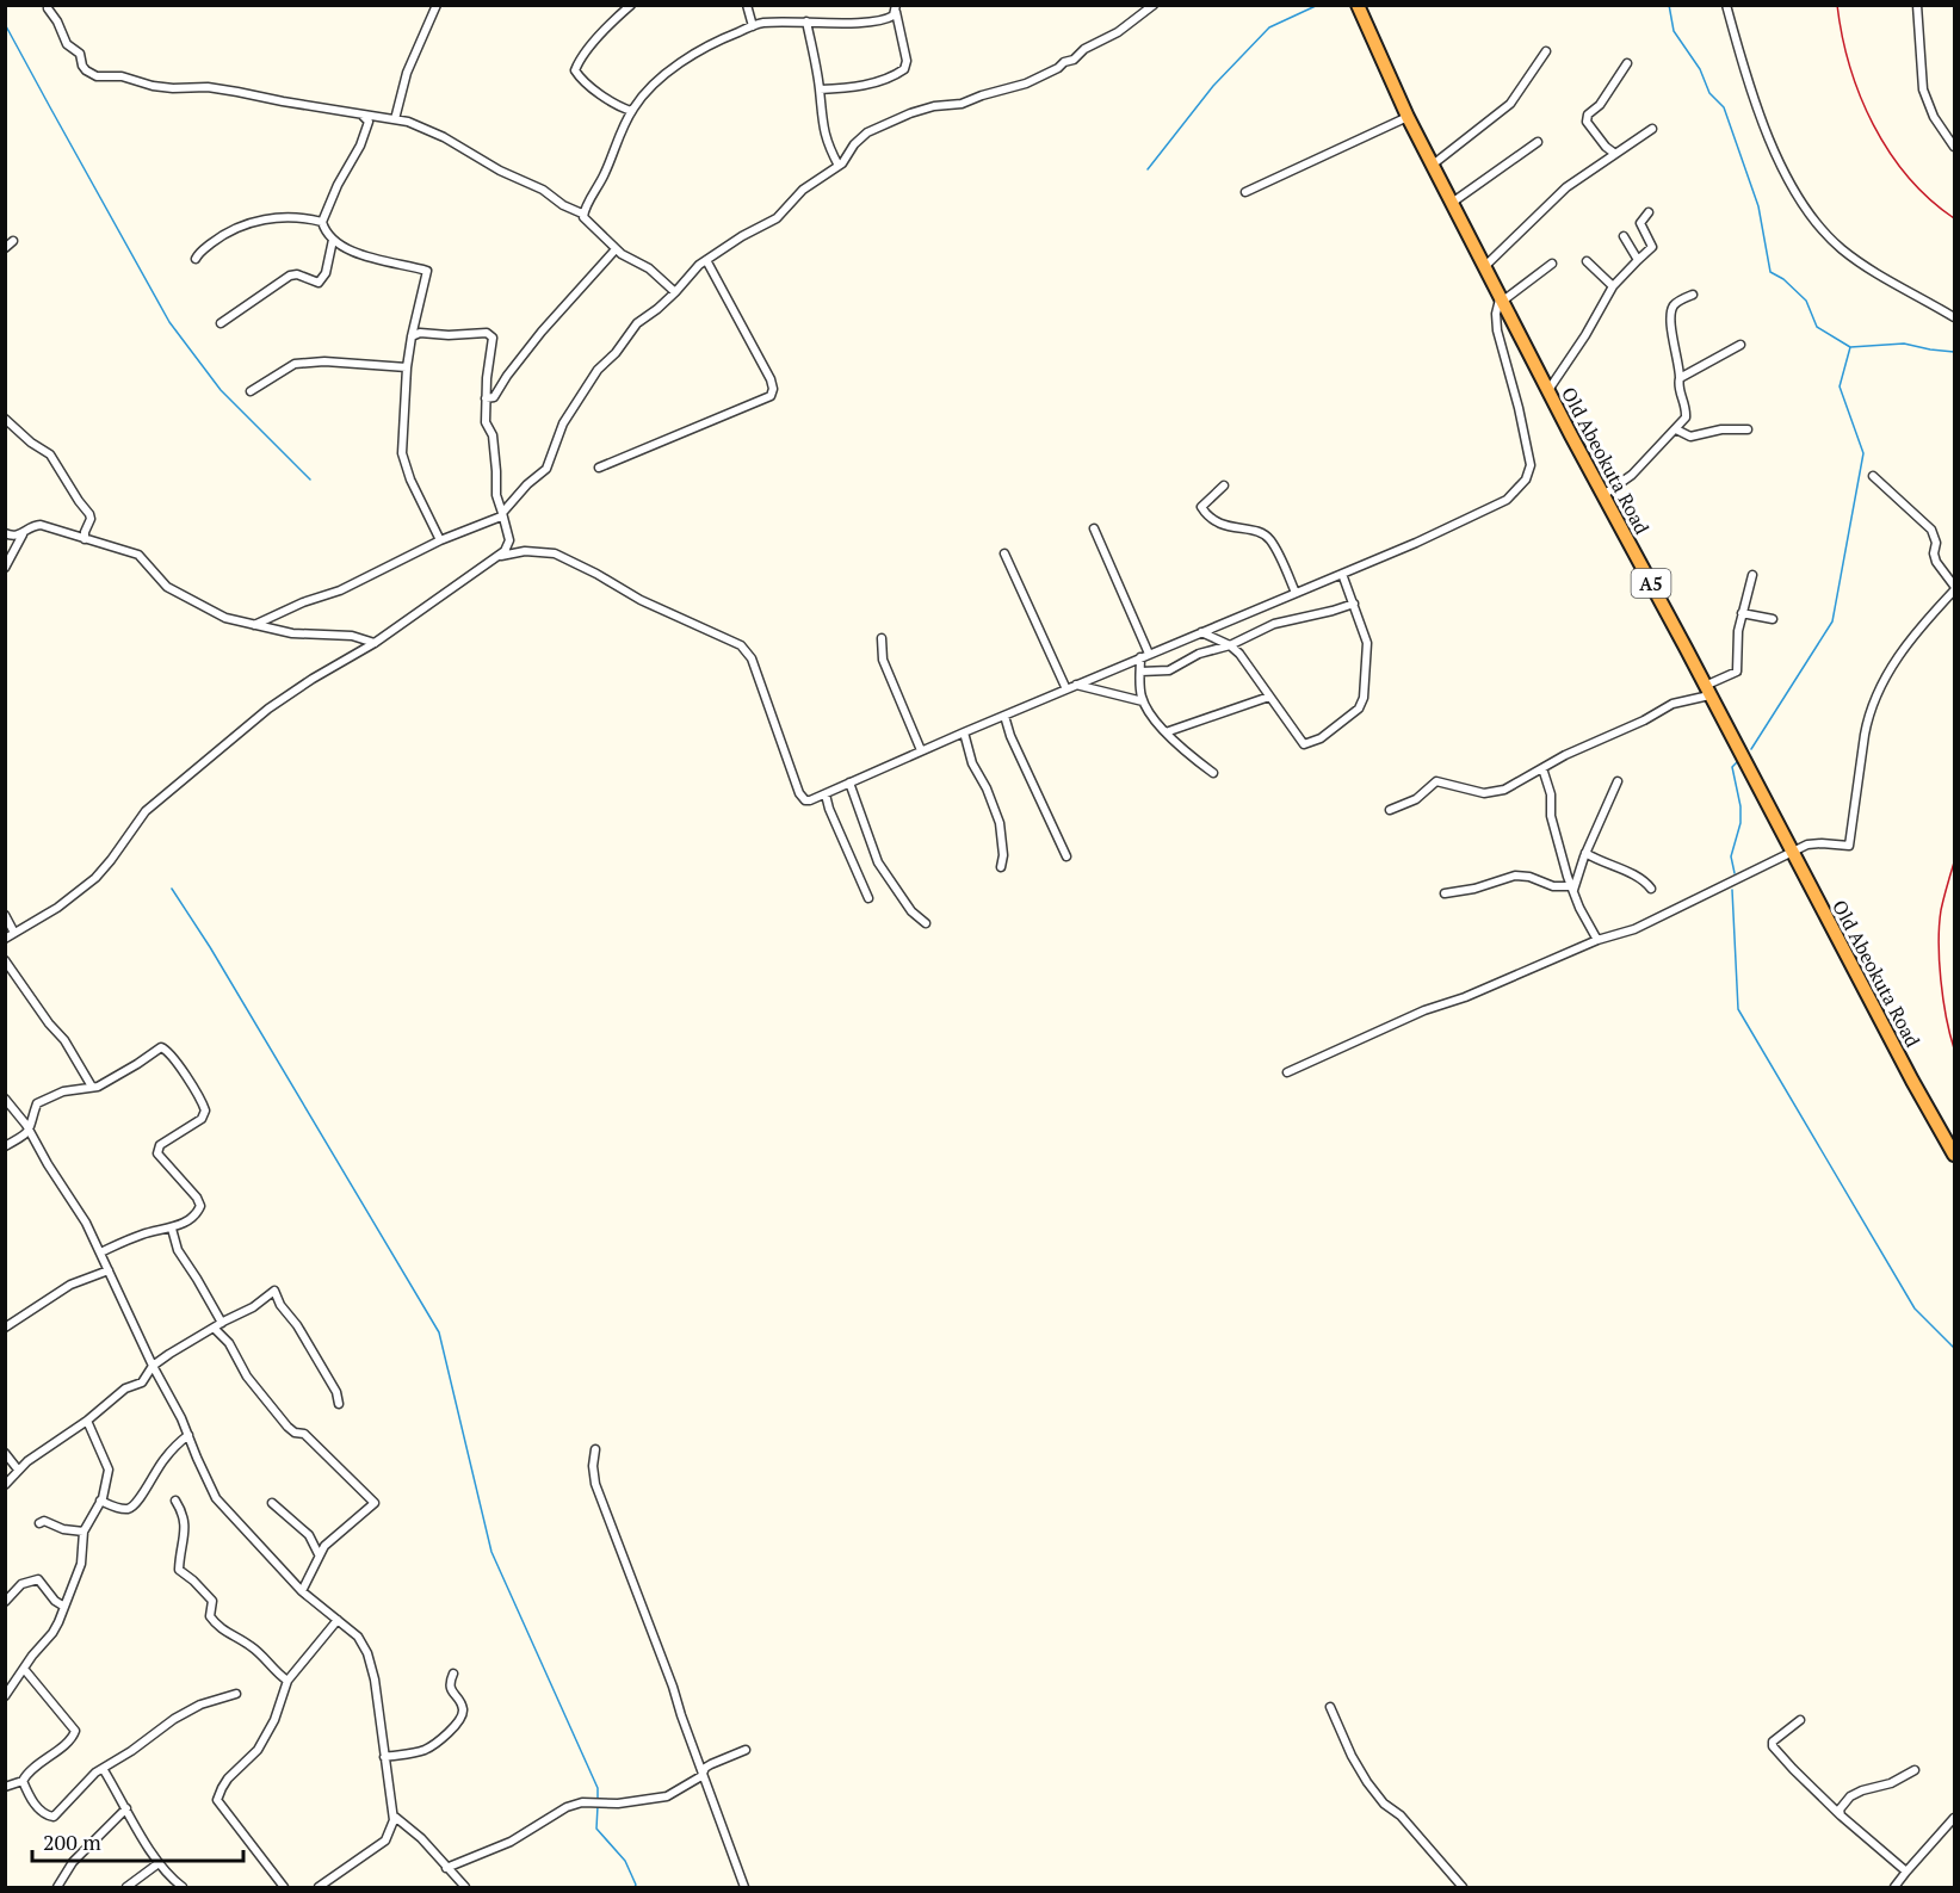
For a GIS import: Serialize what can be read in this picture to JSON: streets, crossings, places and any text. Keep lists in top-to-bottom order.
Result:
{
  "streets": {
    "highway": ["Old Abeokuta Road", "A5"]
  },
  "scale_bar": "200 m"
}
